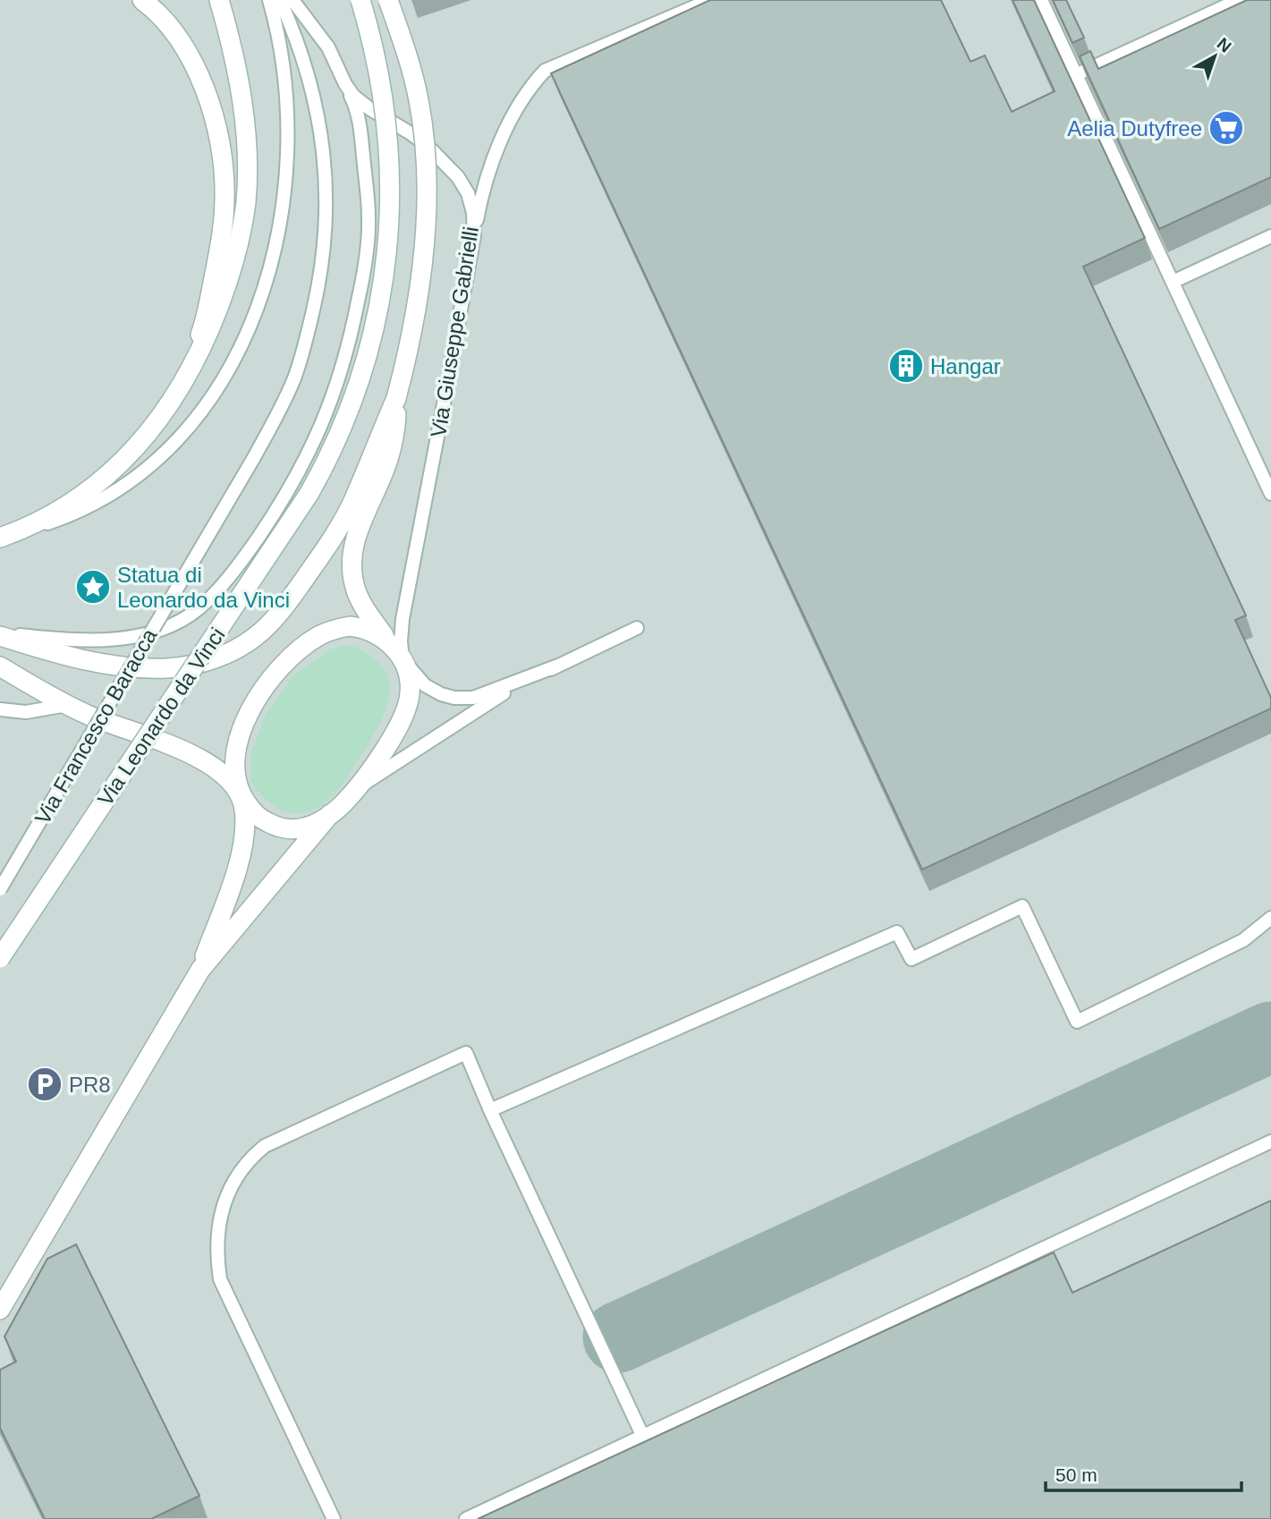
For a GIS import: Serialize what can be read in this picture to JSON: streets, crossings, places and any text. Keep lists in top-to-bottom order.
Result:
{
  "streets": {
    "street": ["Via Leonardo da Vinci"],
    "lane": ["Via Giuseppe Gabrielli", "Via Francesco Baracca"]
  },
  "places": {
    "supermarket": ["Aelia Dutyfree"],
    "building": ["Hangar"],
    "place": ["Statua di Leonardo da Vinci"],
    "parking": ["PR8"]
  },
  "scale_bar": "50 m",
  "north": "top right"
}
